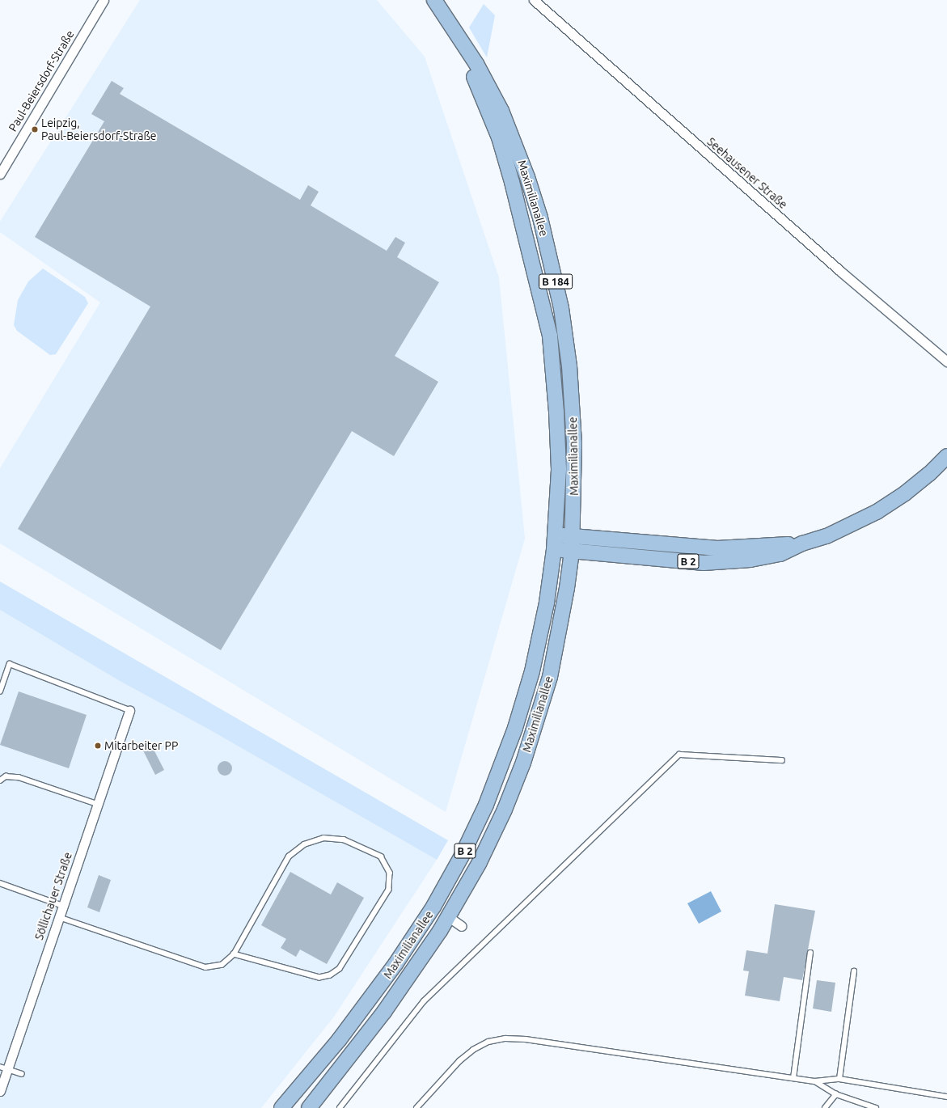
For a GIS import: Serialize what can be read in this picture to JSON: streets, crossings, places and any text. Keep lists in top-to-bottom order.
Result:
{
  "streets": {
    "main road": ["Maximilianallee", "B 184", "B 2"],
    "street": ["Paul-Beiersdorf-Straße", "Seehausener Straße", "Söllichauer Straße"]
  },
  "crossings": [
    ["Maximilianallee", "B 184"],
    ["Maximilianallee", "B 2"],
    ["B 184", "B 2"]
  ],
  "places": ["Leipzig, Paul-Beiersdorf-Straße", "Mitarbeiter PP"]
}
